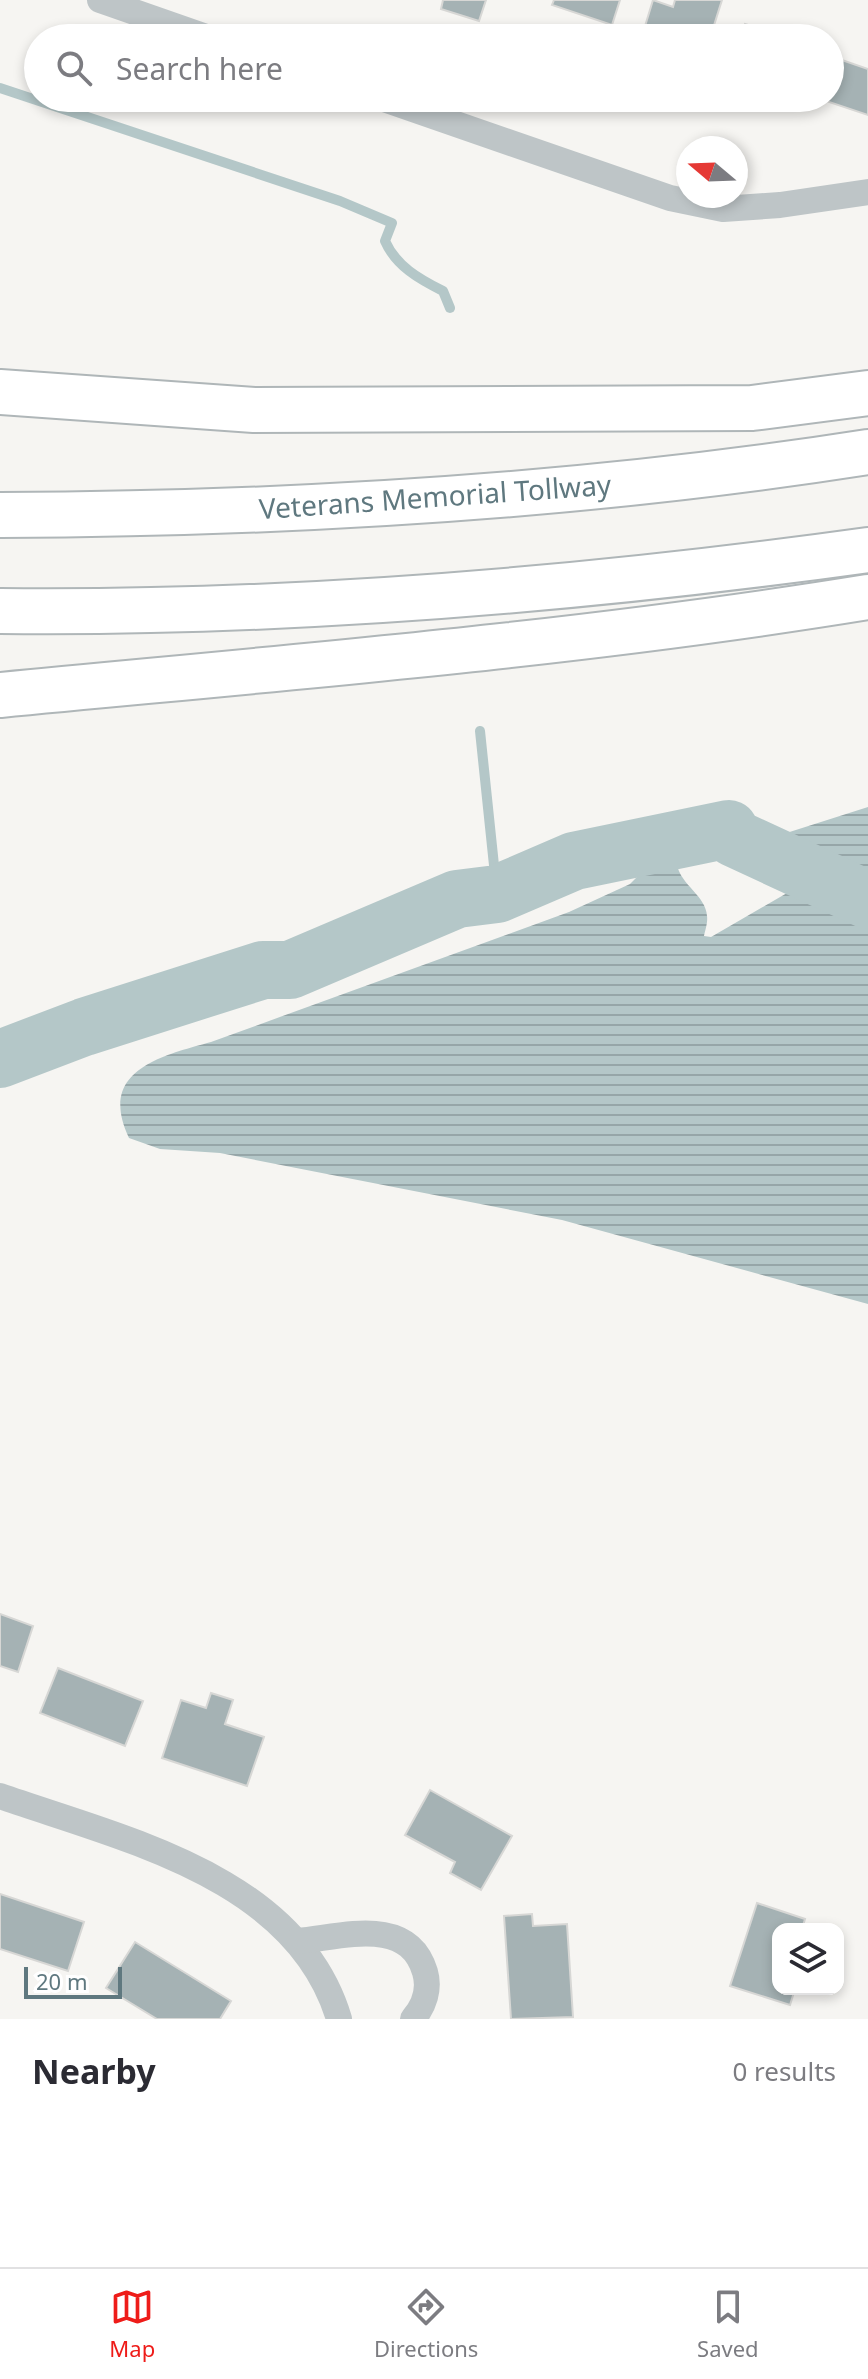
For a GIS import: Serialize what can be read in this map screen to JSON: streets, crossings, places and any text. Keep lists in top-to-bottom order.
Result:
{
  "streets": {
    "highway": ["Veterans Memorial Tollway"]
  },
  "scale_bar": "20 m",
  "north": "left",
  "page": {
    "search": "Search here",
    "scale": "20 m",
    "heading": ["Nearby", "0 results"],
    "nav": ["Map", "Directions", "Saved"]
  }
}
